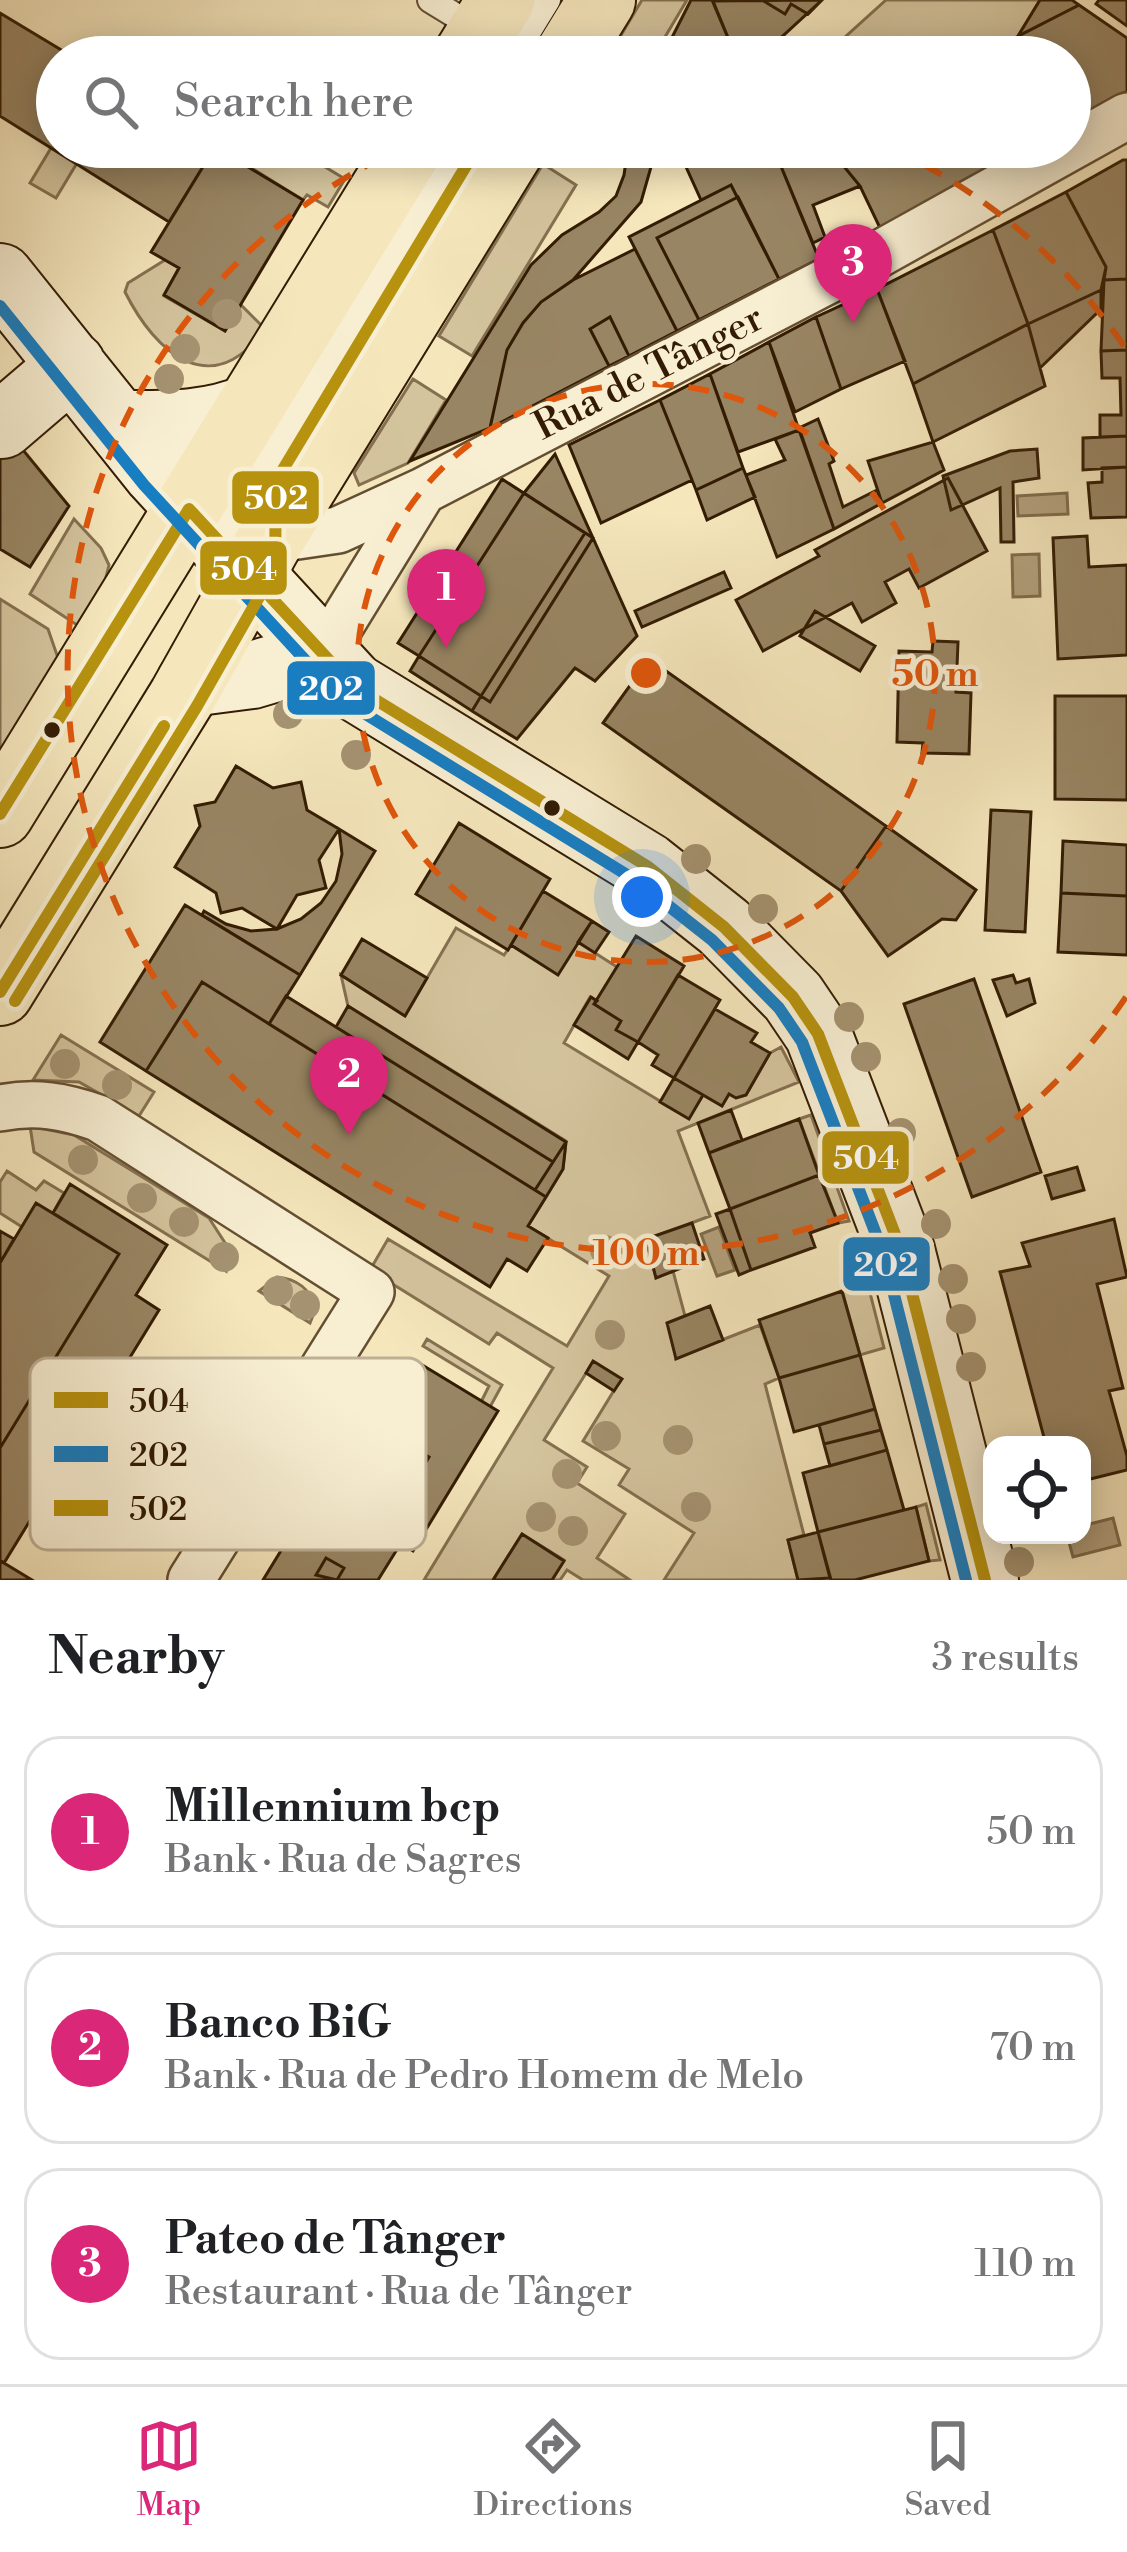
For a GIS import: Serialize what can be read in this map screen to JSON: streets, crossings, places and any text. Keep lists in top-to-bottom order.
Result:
{
  "streets": {
    "street": ["Rua de Tânger"]
  },
  "lines": ["transit line 502", "transit line 202", "transit line 504"],
  "legend": ["504", "202", "502"],
  "page": {
    "search": "Search here",
    "pins": ["3", "1", "2"],
    "heading": ["Nearby", "3 results"],
    "list": [
      {
        "mark": "1",
        "name": "Millennium bcp",
        "note": "Bank · Rua de Sagres",
        "value": "50 m"
      },
      {
        "mark": "2",
        "name": "Banco BiG",
        "note": "Bank · Rua de Pedro Homem de Melo",
        "value": "70 m"
      },
      {
        "mark": "3",
        "name": "Pateo de Tânger",
        "note": "Restaurant · Rua de Tânger",
        "value": "110 m"
      }
    ],
    "nav": ["Map", "Directions", "Saved"]
  },
  "rings": ["50 m", "100 m"]
}
